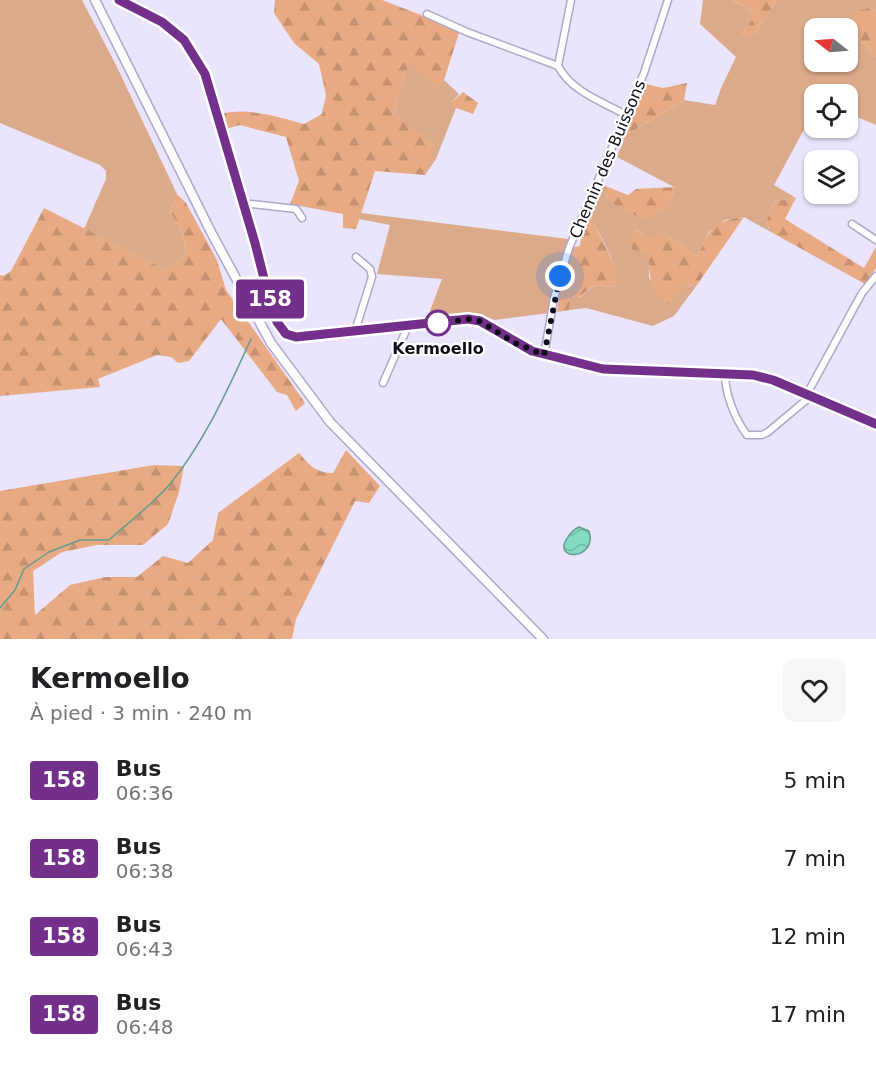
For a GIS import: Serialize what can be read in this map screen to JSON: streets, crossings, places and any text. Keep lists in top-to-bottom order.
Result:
{
  "streets": {
    "street": ["Chemin des Buissons"]
  },
  "places": ["Kermoello"],
  "lines": ["bus line 158"],
  "north": "left",
  "page": {
    "on_map": "158",
    "heading": ["Kermoello", "À pied · 3 min · 240 m"],
    "list": [
      {
        "mark": "158",
        "name": "Bus",
        "note": "06:36",
        "value": "5 min"
      },
      {
        "mark": "158",
        "name": "Bus",
        "note": "06:38",
        "value": "7 min"
      },
      {
        "mark": "158",
        "name": "Bus",
        "note": "06:43",
        "value": "12 min"
      },
      {
        "mark": "158",
        "name": "Bus",
        "note": "06:48",
        "value": "17 min"
      }
    ]
  }
}
